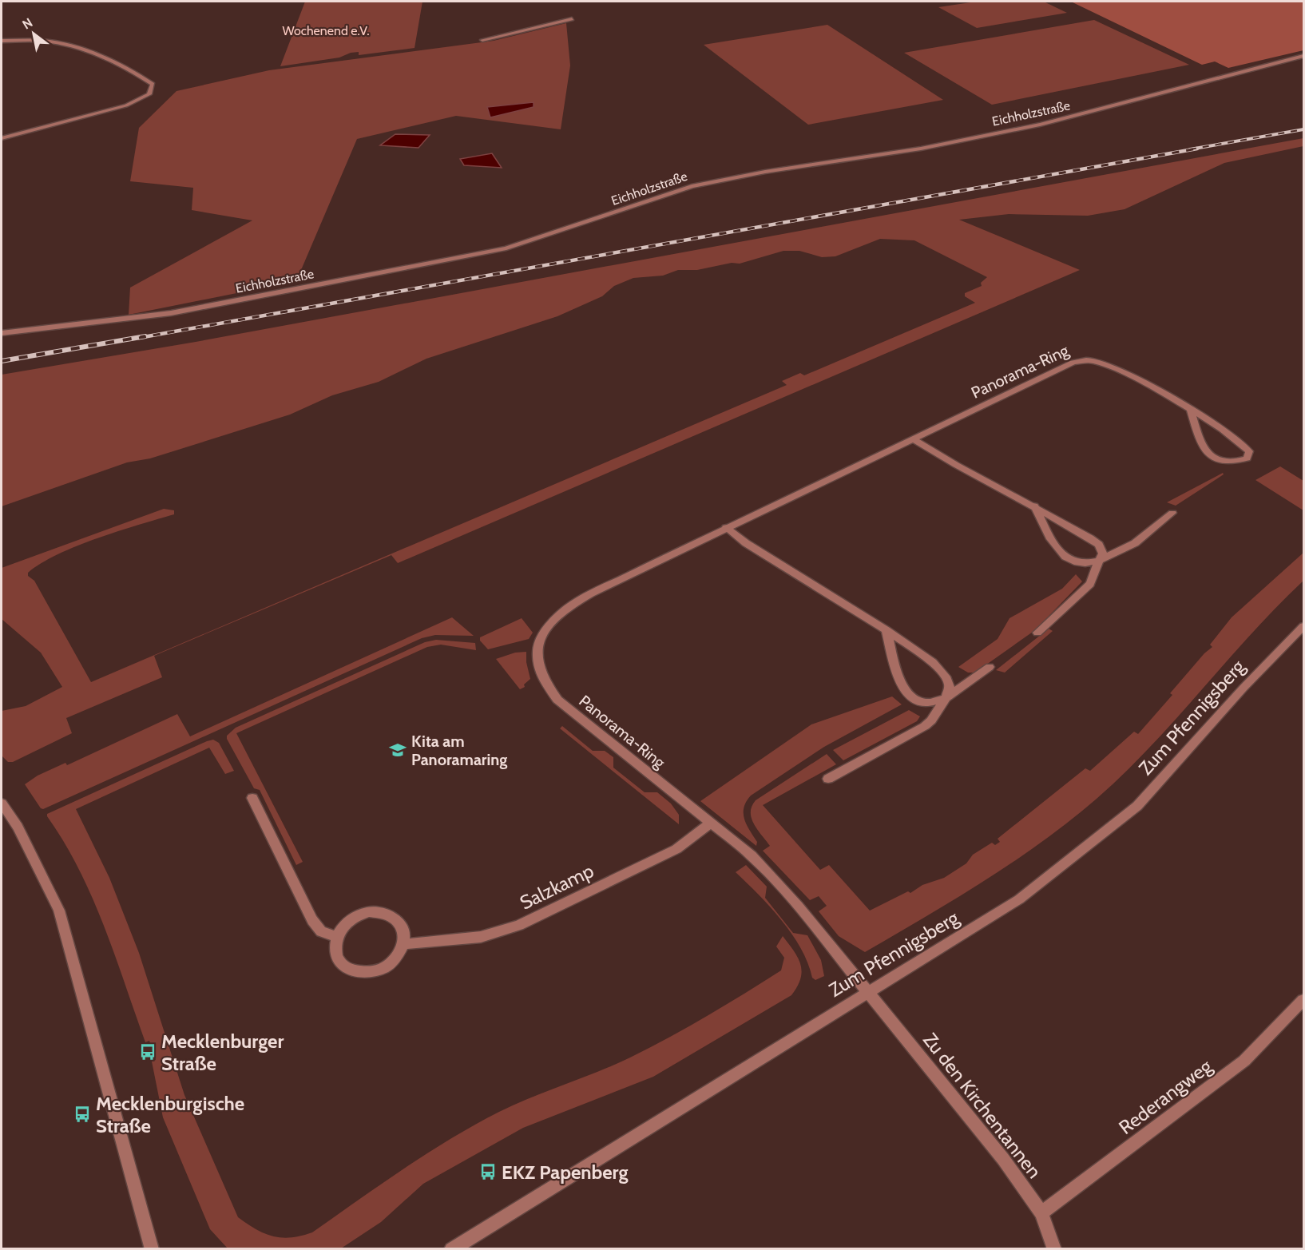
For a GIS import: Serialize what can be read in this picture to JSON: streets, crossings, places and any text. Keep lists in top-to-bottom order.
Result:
{
  "streets": {
    "street": [
      "Eichholzstraße",
      "Panorama-Ring",
      "Zum Pfennigsberg",
      "Salzkamp",
      "Rederangweg",
      "Zu den Kirchentannen"
    ]
  },
  "crossings": [
    ["Panorama-Ring", "Zum Pfennigsberg"],
    ["Panorama-Ring", "Salzkamp"],
    ["Panorama-Ring", "Zu den Kirchentannen"],
    ["Zum Pfennigsberg", "Zu den Kirchentannen"],
    ["Rederangweg", "Zu den Kirchentannen"]
  ],
  "parks": ["Wochenend e.V."],
  "places": {
    "school or university": ["Kita am Panoramaring"],
    "bus stop": ["Mecklenburger Straße", "Mecklenburgische Straße", "EKZ Papenberg"]
  },
  "north": "top left"
}
